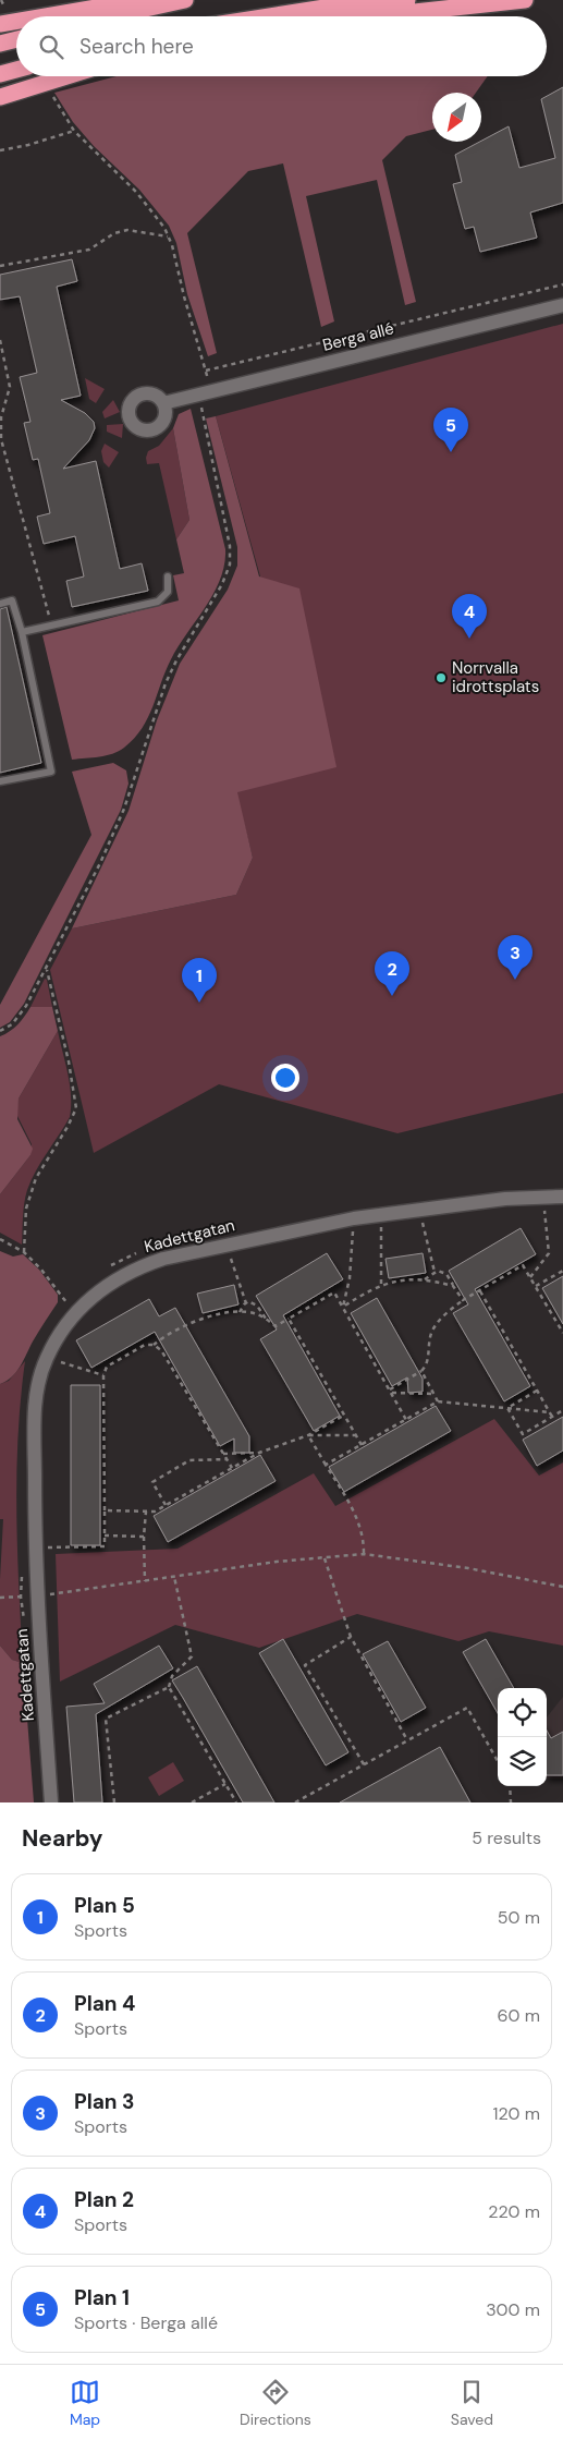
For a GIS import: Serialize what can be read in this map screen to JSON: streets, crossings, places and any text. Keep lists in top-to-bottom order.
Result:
{
  "streets": {
    "street": ["Berga allé", "Kadettgatan"]
  },
  "places": ["Norrvalla idrottsplats"],
  "north": "bottom left",
  "page": {
    "search": "Search here",
    "pins": [
      "5",
      "4",
      "3",
      "2",
      "1"
    ],
    "heading": ["Nearby", "5 results"],
    "list": [
      {
        "mark": "1",
        "name": "Plan 5",
        "note": "Sports",
        "value": "50 m"
      },
      {
        "mark": "2",
        "name": "Plan 4",
        "note": "Sports",
        "value": "60 m"
      },
      {
        "mark": "3",
        "name": "Plan 3",
        "note": "Sports",
        "value": "120 m"
      },
      {
        "mark": "4",
        "name": "Plan 2",
        "note": "Sports",
        "value": "220 m"
      },
      {
        "mark": "5",
        "name": "Plan 1",
        "note": "Sports · Berga allé",
        "value": "300 m"
      }
    ],
    "nav": ["Map", "Directions", "Saved"]
  }
}
